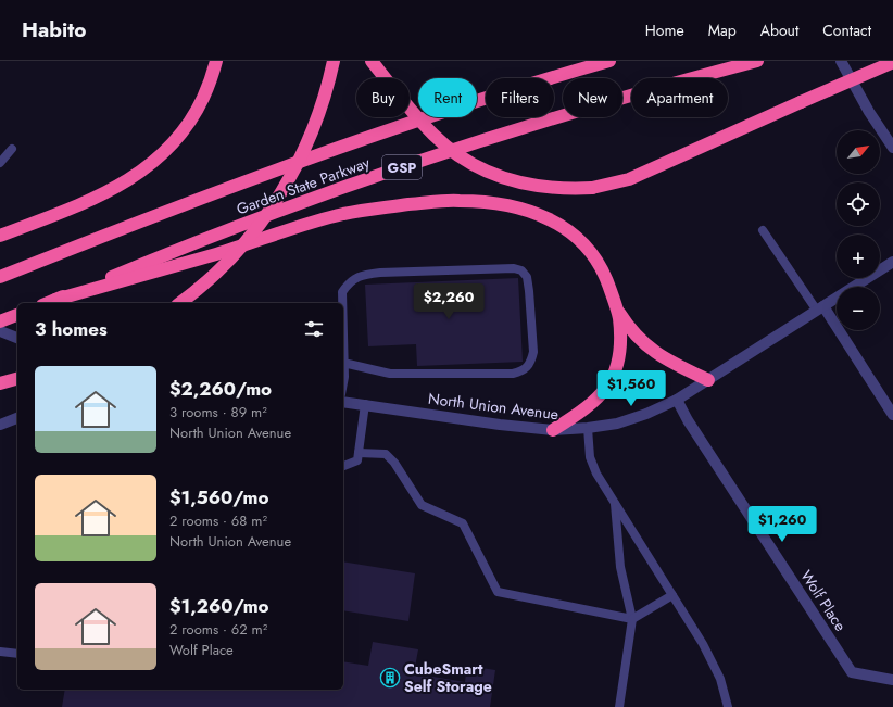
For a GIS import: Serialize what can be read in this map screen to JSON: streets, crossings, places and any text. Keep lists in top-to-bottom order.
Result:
{
  "streets": {
    "highway": ["GSP", "Garden State Parkway"],
    "street": ["North Union Avenue", "Wolf Place"]
  },
  "crossings": [
    ["North Union Avenue", "Wolf Place"]
  ],
  "places": {
    "building": ["CubeSmart Self Storage"]
  },
  "north": "top right",
  "page": {
    "header": "Habito",
    "nav": [
      "Home",
      "Map",
      "About",
      "Contact"
    ],
    "chip": [
      "Buy",
      "Rent",
      "Filters",
      "New",
      "Apartment"
    ],
    "map_buttons": ["+", "−"],
    "price": ["$2,260", "$1,560", "$1,260"],
    "heading": "3 homes",
    "list": [
      {
        "name": "$2,260/mo",
        "note": "3 rooms · 89 m² · North Union Avenue"
      },
      {
        "name": "$1,560/mo",
        "note": "2 rooms · 68 m² · North Union Avenue"
      },
      {
        "name": "$1,260/mo",
        "note": "2 rooms · 62 m² · Wolf Place"
      }
    ]
  }
}
